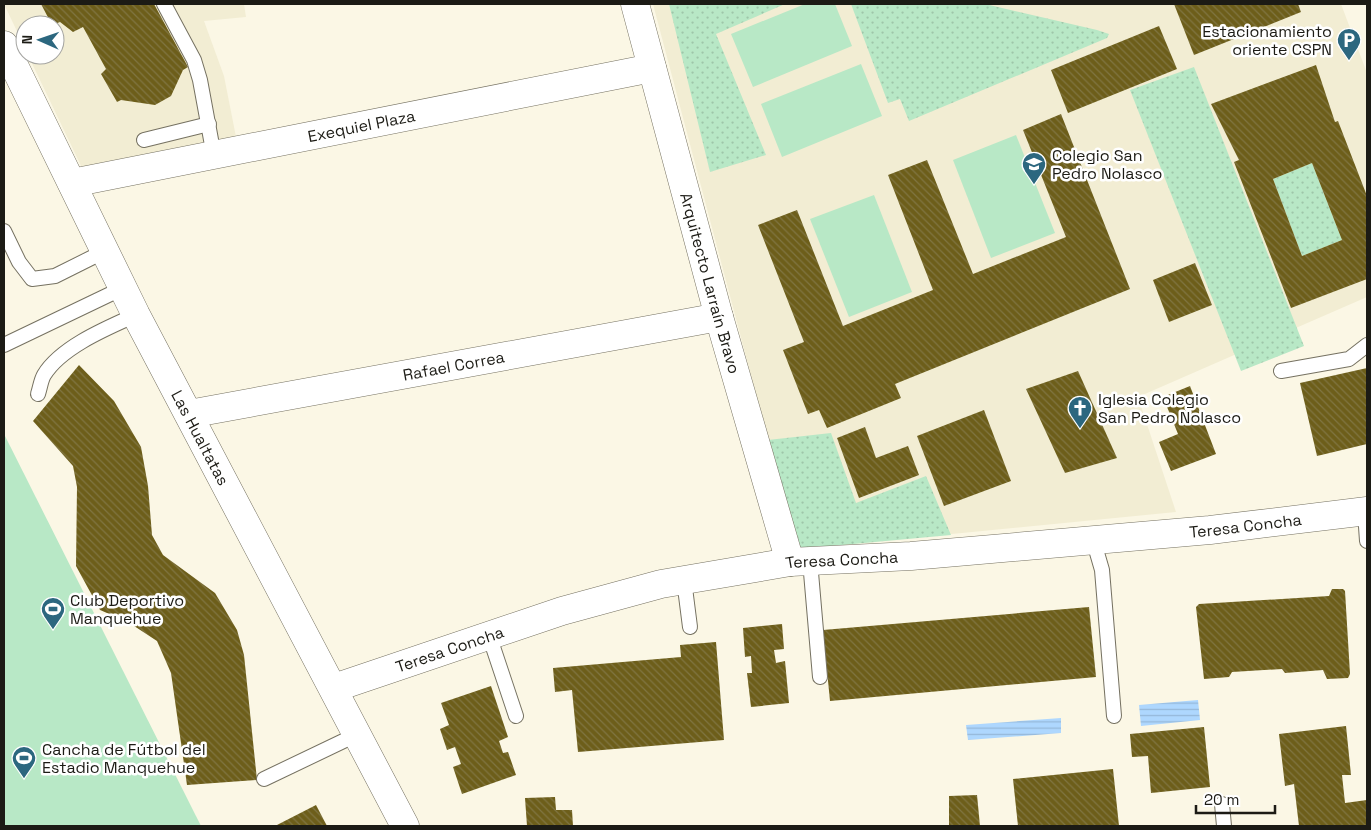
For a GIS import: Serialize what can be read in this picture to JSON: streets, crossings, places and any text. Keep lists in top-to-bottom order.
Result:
{
  "streets": {
    "street": [
      "Exequiel Plaza",
      "Arquitecto Larraín Bravo",
      "Rafael Correa",
      "Las Hualtatas",
      "Teresa Concha"
    ]
  },
  "crossings": [
    ["Exequiel Plaza", "Arquitecto Larraín Bravo"],
    ["Exequiel Plaza", "Las Hualtatas"],
    ["Arquitecto Larraín Bravo", "Rafael Correa"],
    ["Arquitecto Larraín Bravo", "Teresa Concha"],
    ["Rafael Correa", "Las Hualtatas"],
    ["Las Hualtatas", "Teresa Concha"]
  ],
  "places": {
    "parking": ["Estacionamiento oriente CSPN"],
    "school or university": ["Colegio San Pedro Nolasco"],
    "church": ["Iglesia Colegio San Pedro Nolasco"],
    "sports": ["Club Deportivo Manquehue", "Cancha de Fútbol del Estadio Manquehue"]
  },
  "scale_bar": "20 m",
  "north": "left"
}
